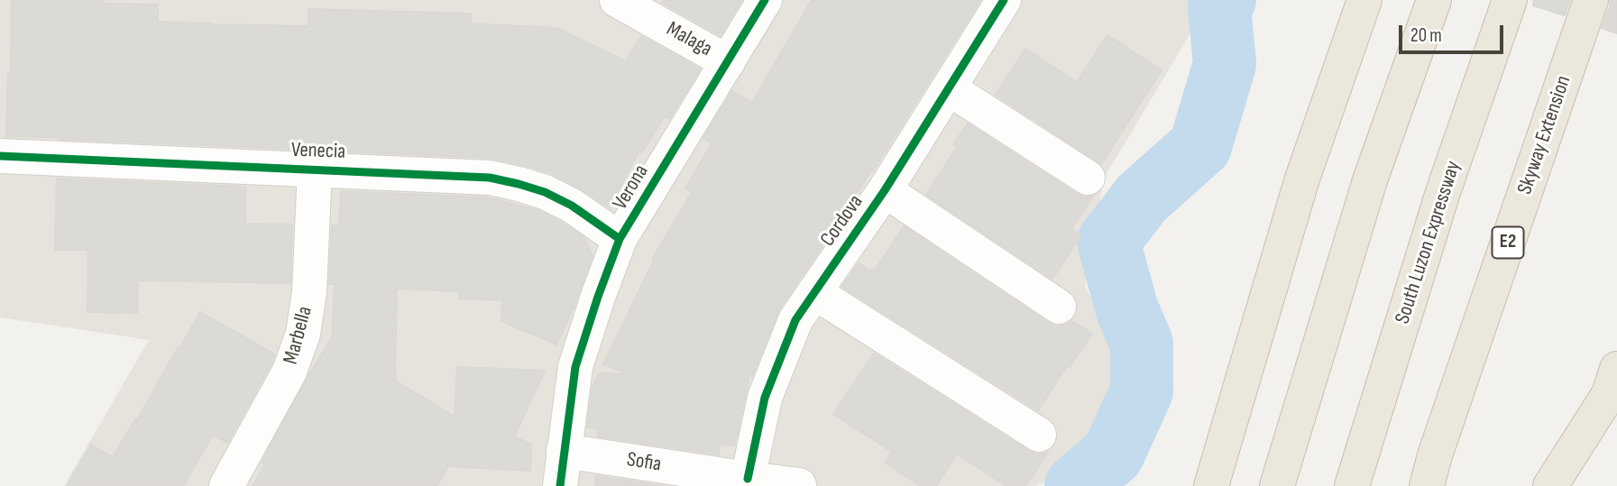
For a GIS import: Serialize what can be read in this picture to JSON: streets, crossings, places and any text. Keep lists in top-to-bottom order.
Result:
{
  "streets": {
    "highway": ["Skyway Extension", "South Luzon Expressway", "E2"],
    "street": [
      "Malaga",
      "Venecia",
      "Verona",
      "Cordova",
      "Marbella",
      "Sofia"
    ]
  },
  "crossings": [
    ["Malaga", "Verona"],
    ["Venecia", "Verona"],
    ["Venecia", "Marbella"],
    ["Verona", "Sofia"],
    ["Cordova", "Sofia"]
  ],
  "scale_bar": "20 m"
}
